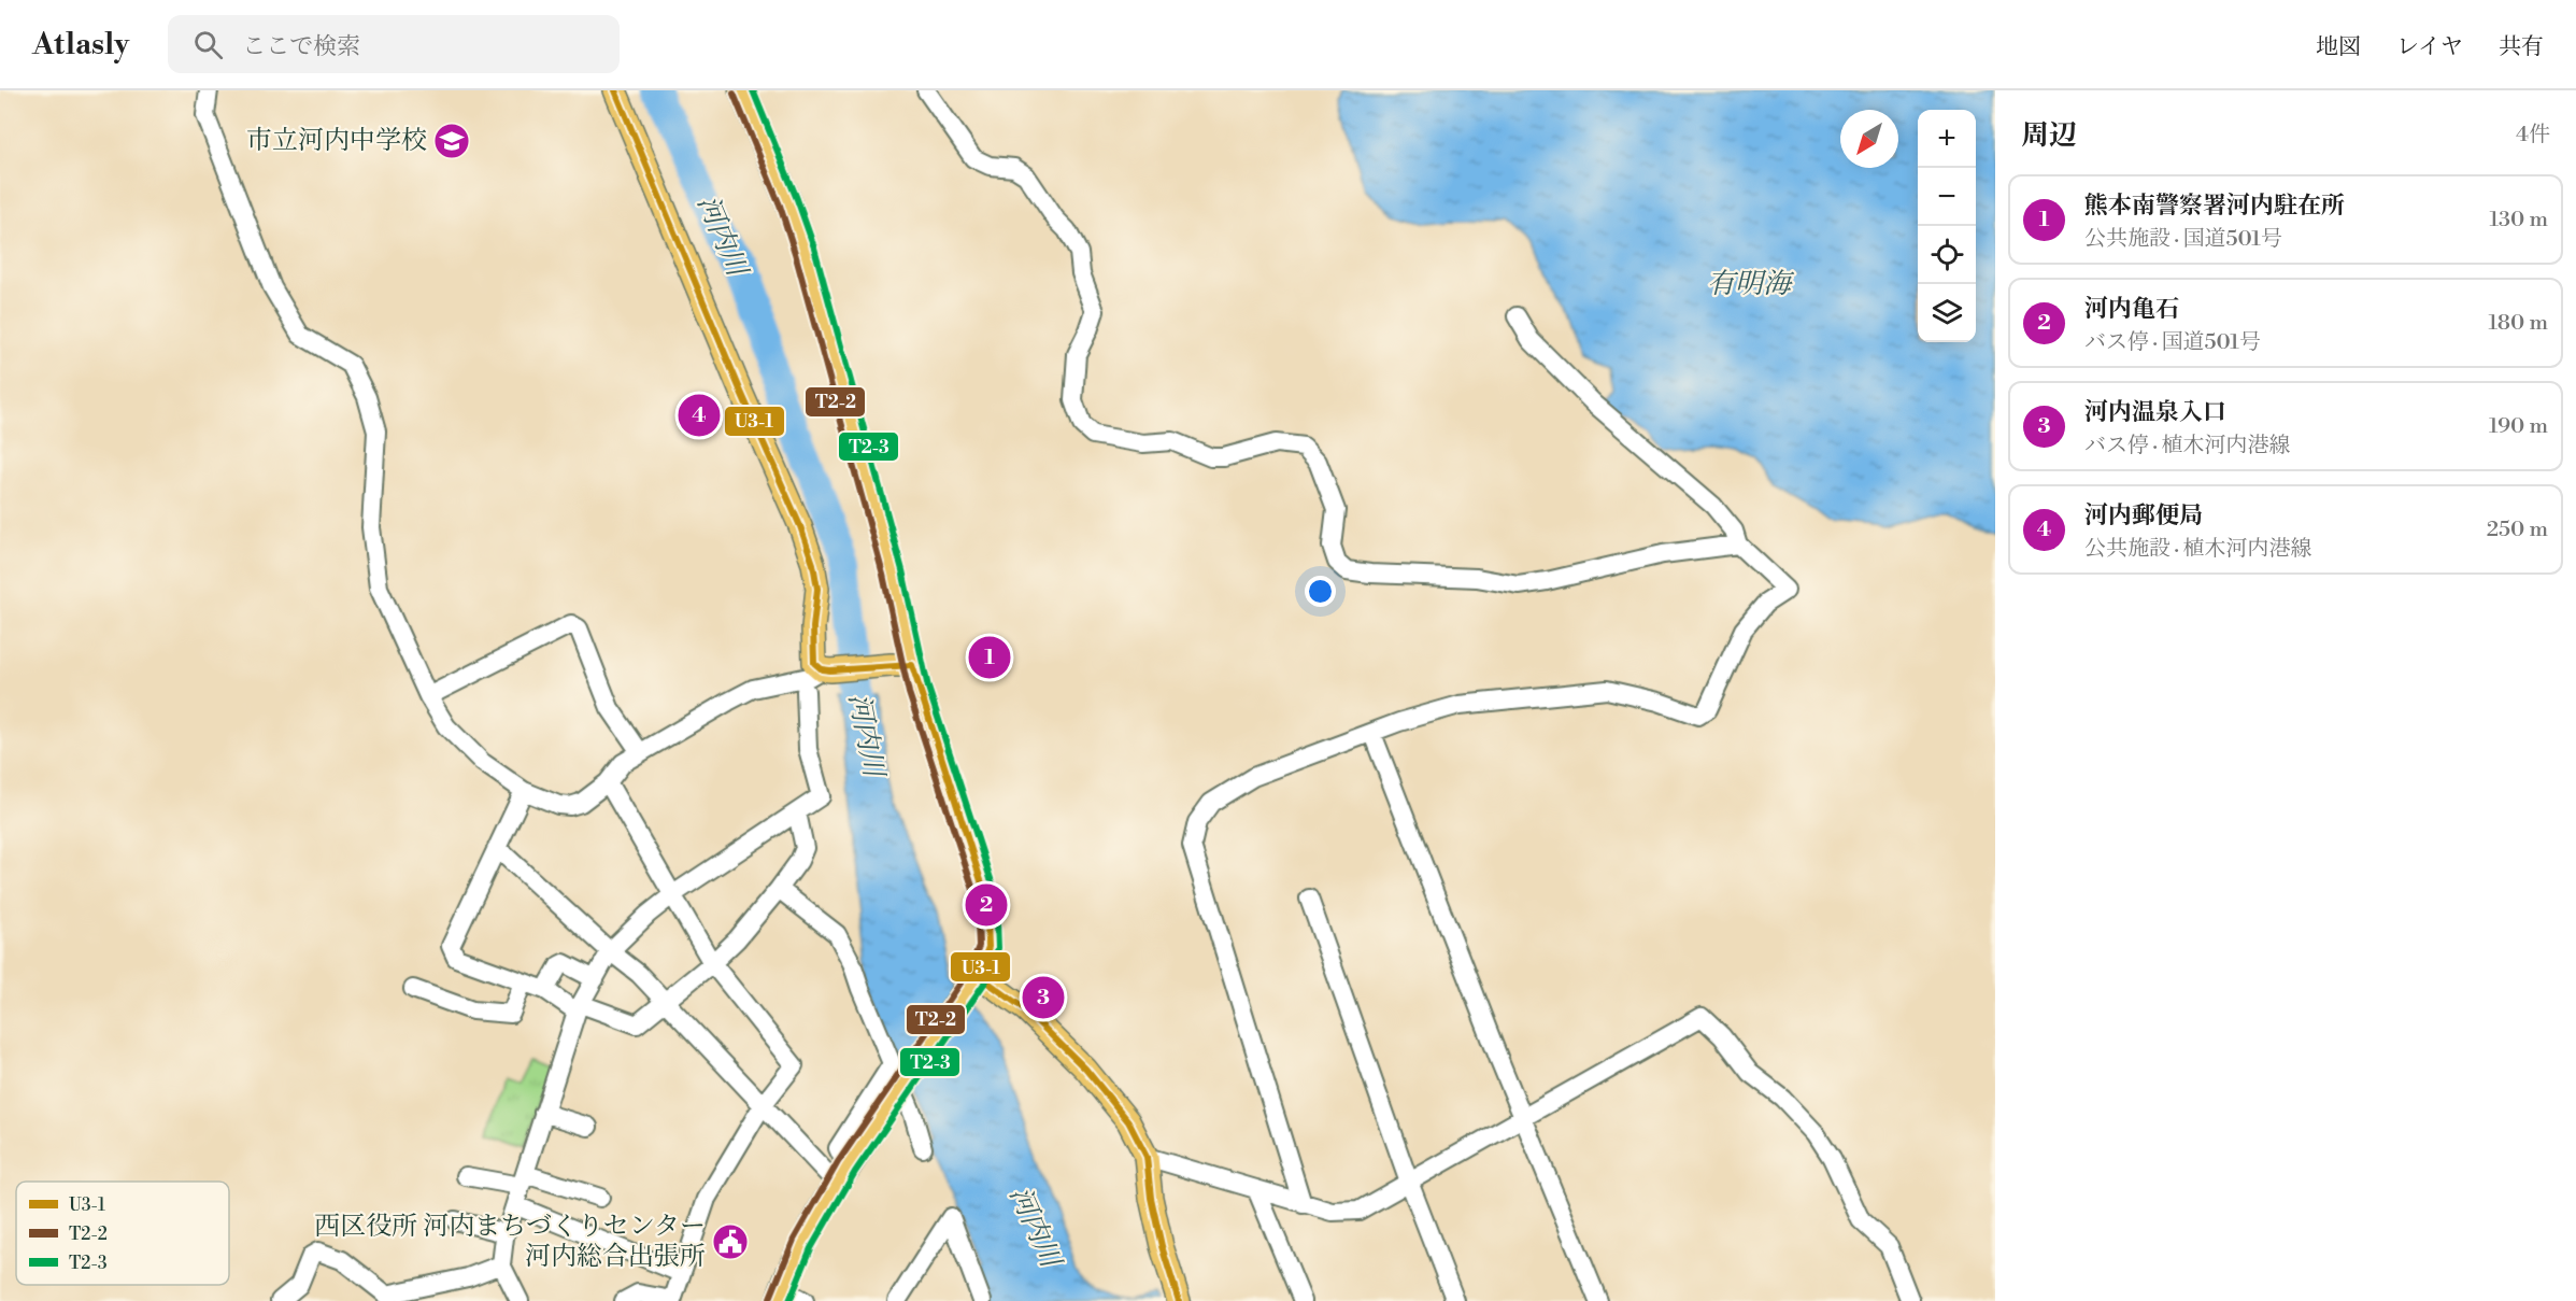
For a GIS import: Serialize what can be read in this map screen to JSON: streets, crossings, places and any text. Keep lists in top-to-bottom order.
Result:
{
  "water": ["河内川", "有明海"],
  "places": {
    "school or university": ["市立河内中学校"],
    "public building": ["西区役所 河内まちづくりセンター 河内総合出張所"]
  },
  "lines": ["transit line U3-1", "transit line T2-3", "transit line T2-2"],
  "legend": ["U3-1", "T2-2", "T2-3"],
  "north": "bottom left",
  "page": {
    "header": "Atlasly",
    "search": "ここで検索",
    "nav": ["地図", "レイヤ", "共有"],
    "heading": ["周辺", "4件"],
    "map_buttons": ["+", "−"],
    "list": [
      {
        "mark": "1",
        "name": "熊本南警察署河内駐在所",
        "note": "公共施設 · 国道501号",
        "value": "130 m"
      },
      {
        "mark": "2",
        "name": "河内亀石",
        "note": "バス停 · 国道501号",
        "value": "180 m"
      },
      {
        "mark": "3",
        "name": "河内温泉入口",
        "note": "バス停 · 植木河内港線",
        "value": "190 m"
      },
      {
        "mark": "4",
        "name": "河内郵便局",
        "note": "公共施設 · 植木河内港線",
        "value": "250 m"
      }
    ],
    "pins": [
      "4",
      "1",
      "2",
      "3"
    ]
  }
}
